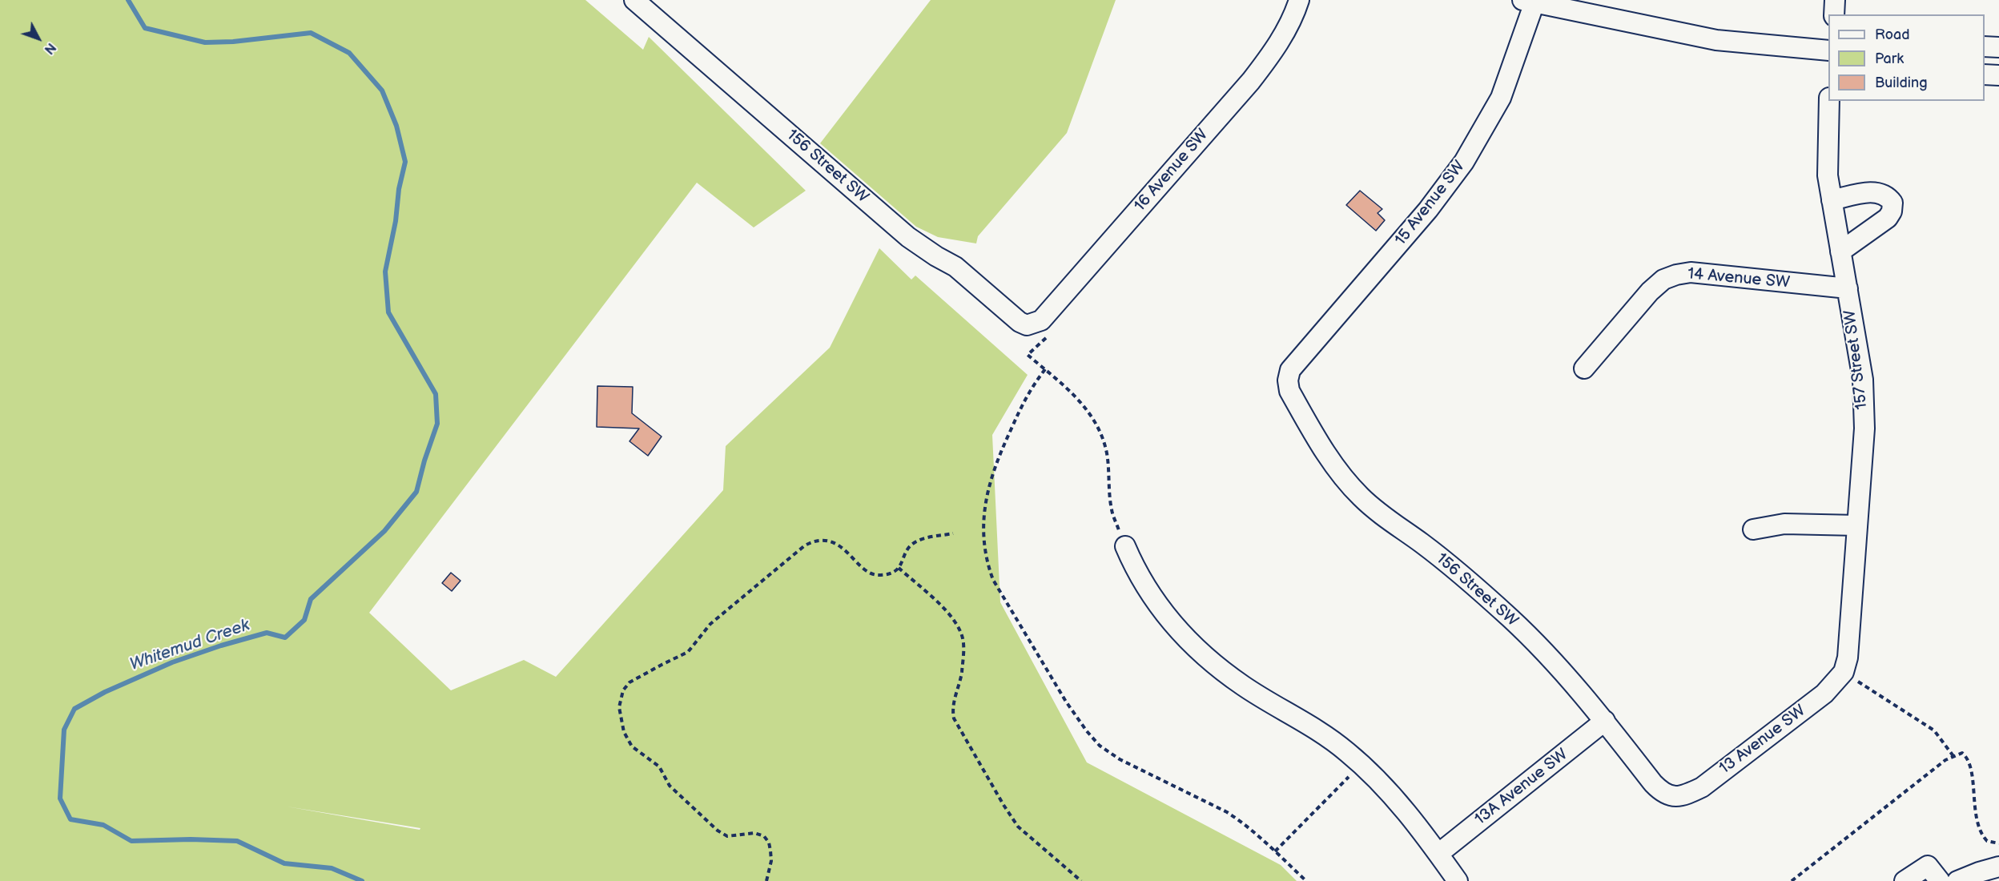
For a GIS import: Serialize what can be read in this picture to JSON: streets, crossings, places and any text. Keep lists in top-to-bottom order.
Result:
{
  "streets": {
    "street": [
      "156 Street SW",
      "16 Avenue SW",
      "15 Avenue SW",
      "14 Avenue SW",
      "157 Street SW",
      "13 Avenue SW",
      "13A Avenue SW"
    ]
  },
  "crossings": [
    ["156 Street SW", "16 Avenue SW"],
    ["156 Street SW", "15 Avenue SW"],
    ["156 Street SW", "13 Avenue SW"],
    ["156 Street SW", "13A Avenue SW"],
    ["14 Avenue SW", "157 Street SW"],
    ["157 Street SW", "13 Avenue SW"]
  ],
  "water": ["Whitemud Creek"],
  "legend": ["Road", "Park", "Building"],
  "north": "bottom right"
}
